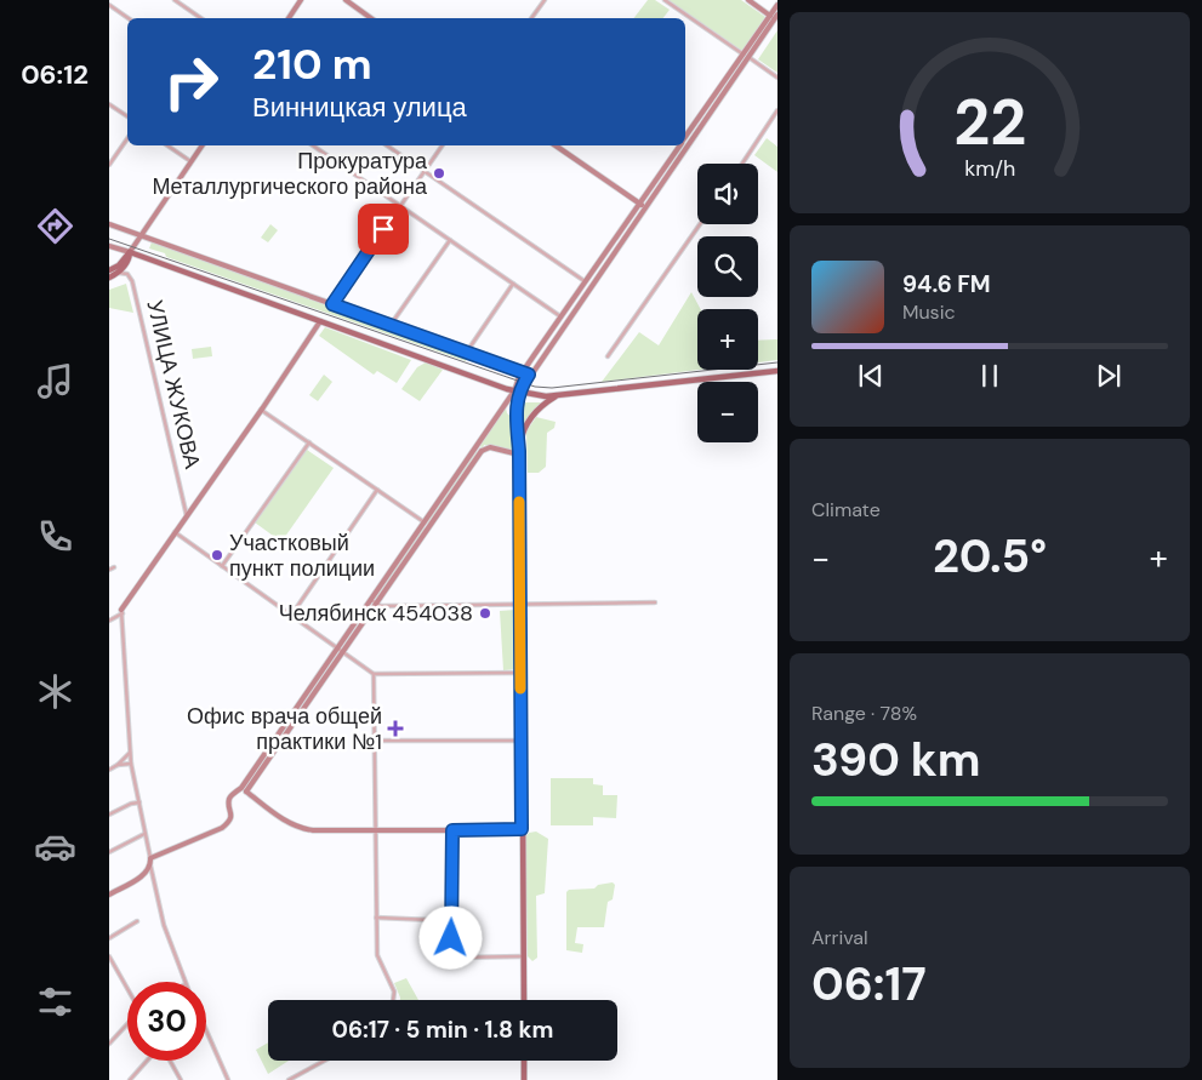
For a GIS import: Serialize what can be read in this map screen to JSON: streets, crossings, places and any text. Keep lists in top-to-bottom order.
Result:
{
  "streets": {
    "street": ["УЛИЦА ЖУКОВА"]
  },
  "places": {
    "other": ["Прокуратура Металлургического района", "Участковый пункт полиции", "Челябинск 454038"],
    "health": ["Офис врача общей практики №1"]
  },
  "page": {
    "tabs": "06:12",
    "turn": ["210 m", "Винницкая улица"],
    "map_buttons": ["+", "−"],
    "song": ["94.6 FM", "Music"],
    "tile": [
      "Climate",
      ["Range · 78%", "390 km"],
      ["Arrival", "06:17"]
    ],
    "heat": ["−", "20.5°", "+"],
    "limit": "30",
    "trip": "06:17 · 5 min · 1.8 km",
    "gauge": ["22", "km/h"]
  }
}
